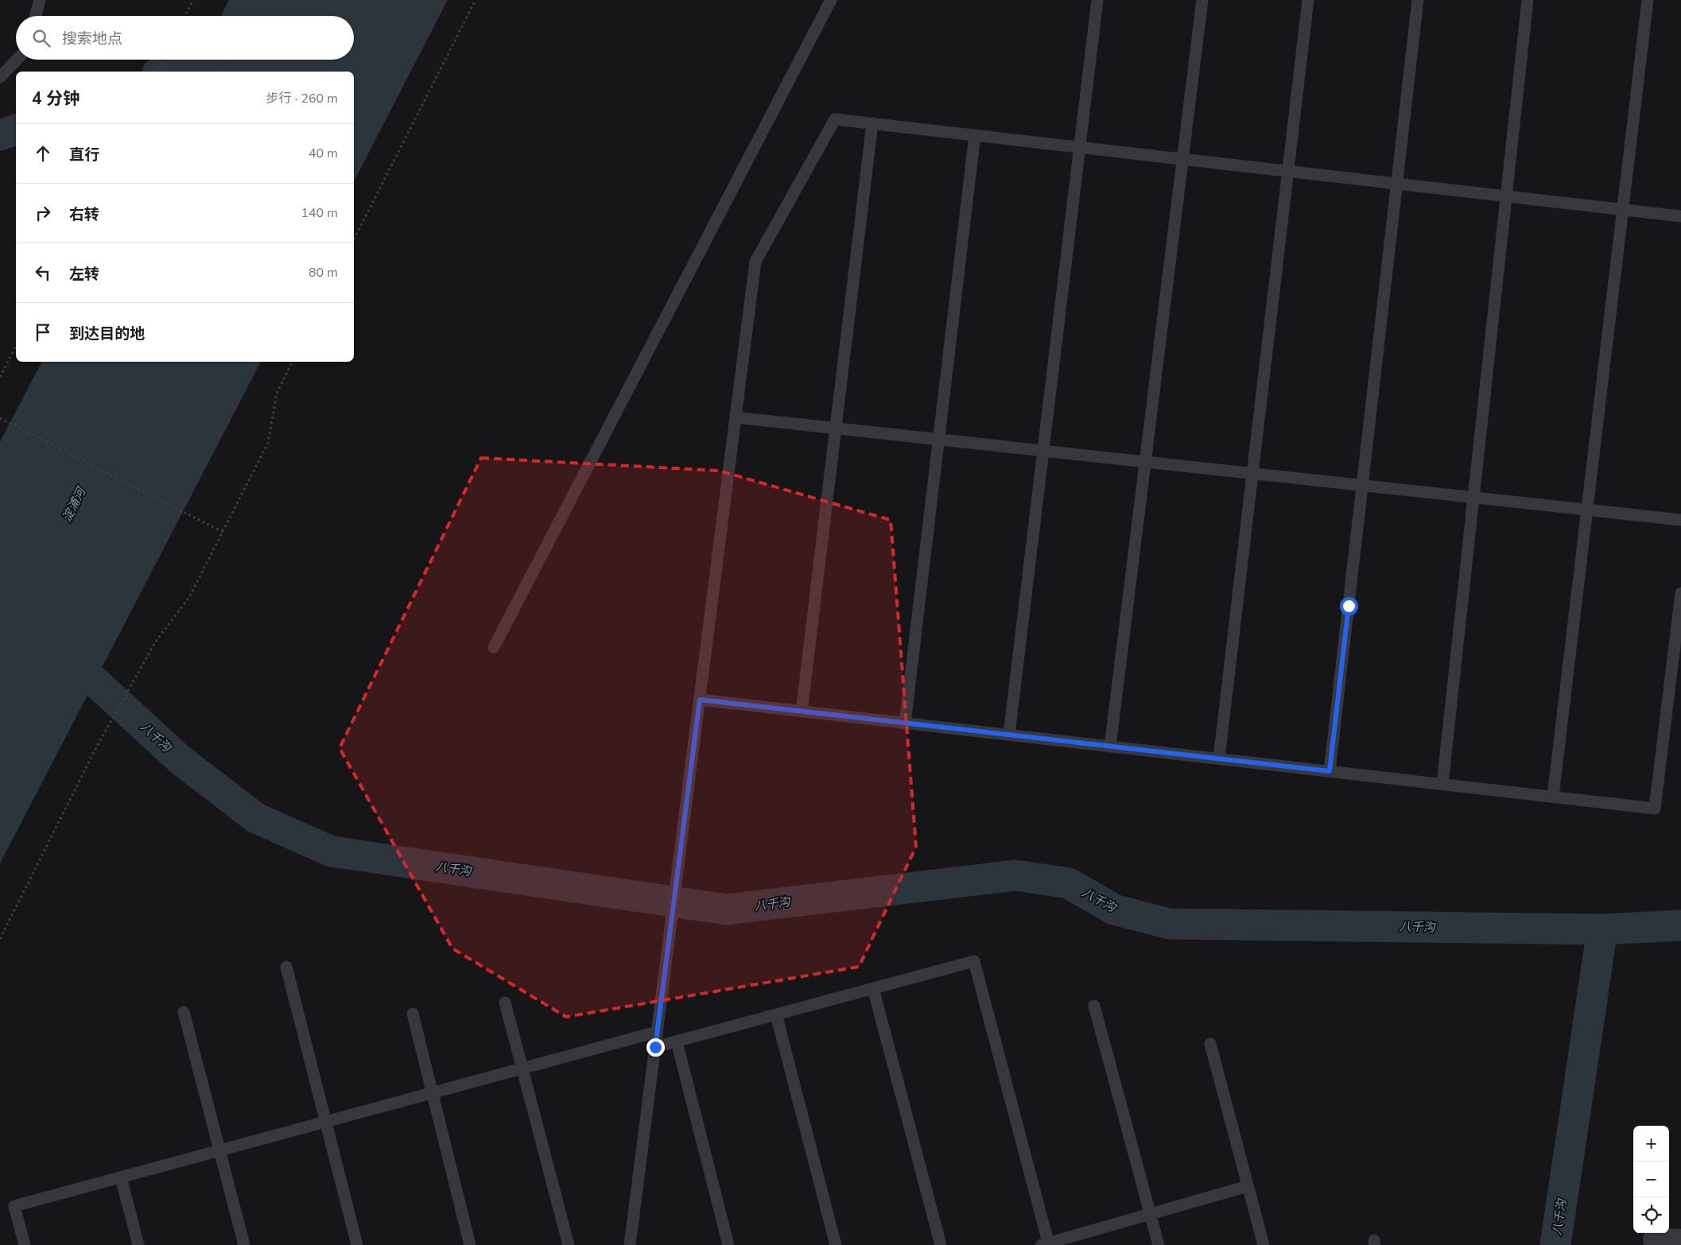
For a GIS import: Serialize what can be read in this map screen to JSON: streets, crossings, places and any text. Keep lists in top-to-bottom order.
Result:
{
  "water": ["淀浦河", "八千沟"],
  "page": {
    "search": "搜索地点",
    "heading": ["4 分钟", "步行 · 260 m"],
    "list": [
      ["直行", "40 m"],
      ["右转", "140 m"],
      ["左转", "80 m"],
      "到达目的地"
    ],
    "map_buttons": ["+", "−"]
  }
}
